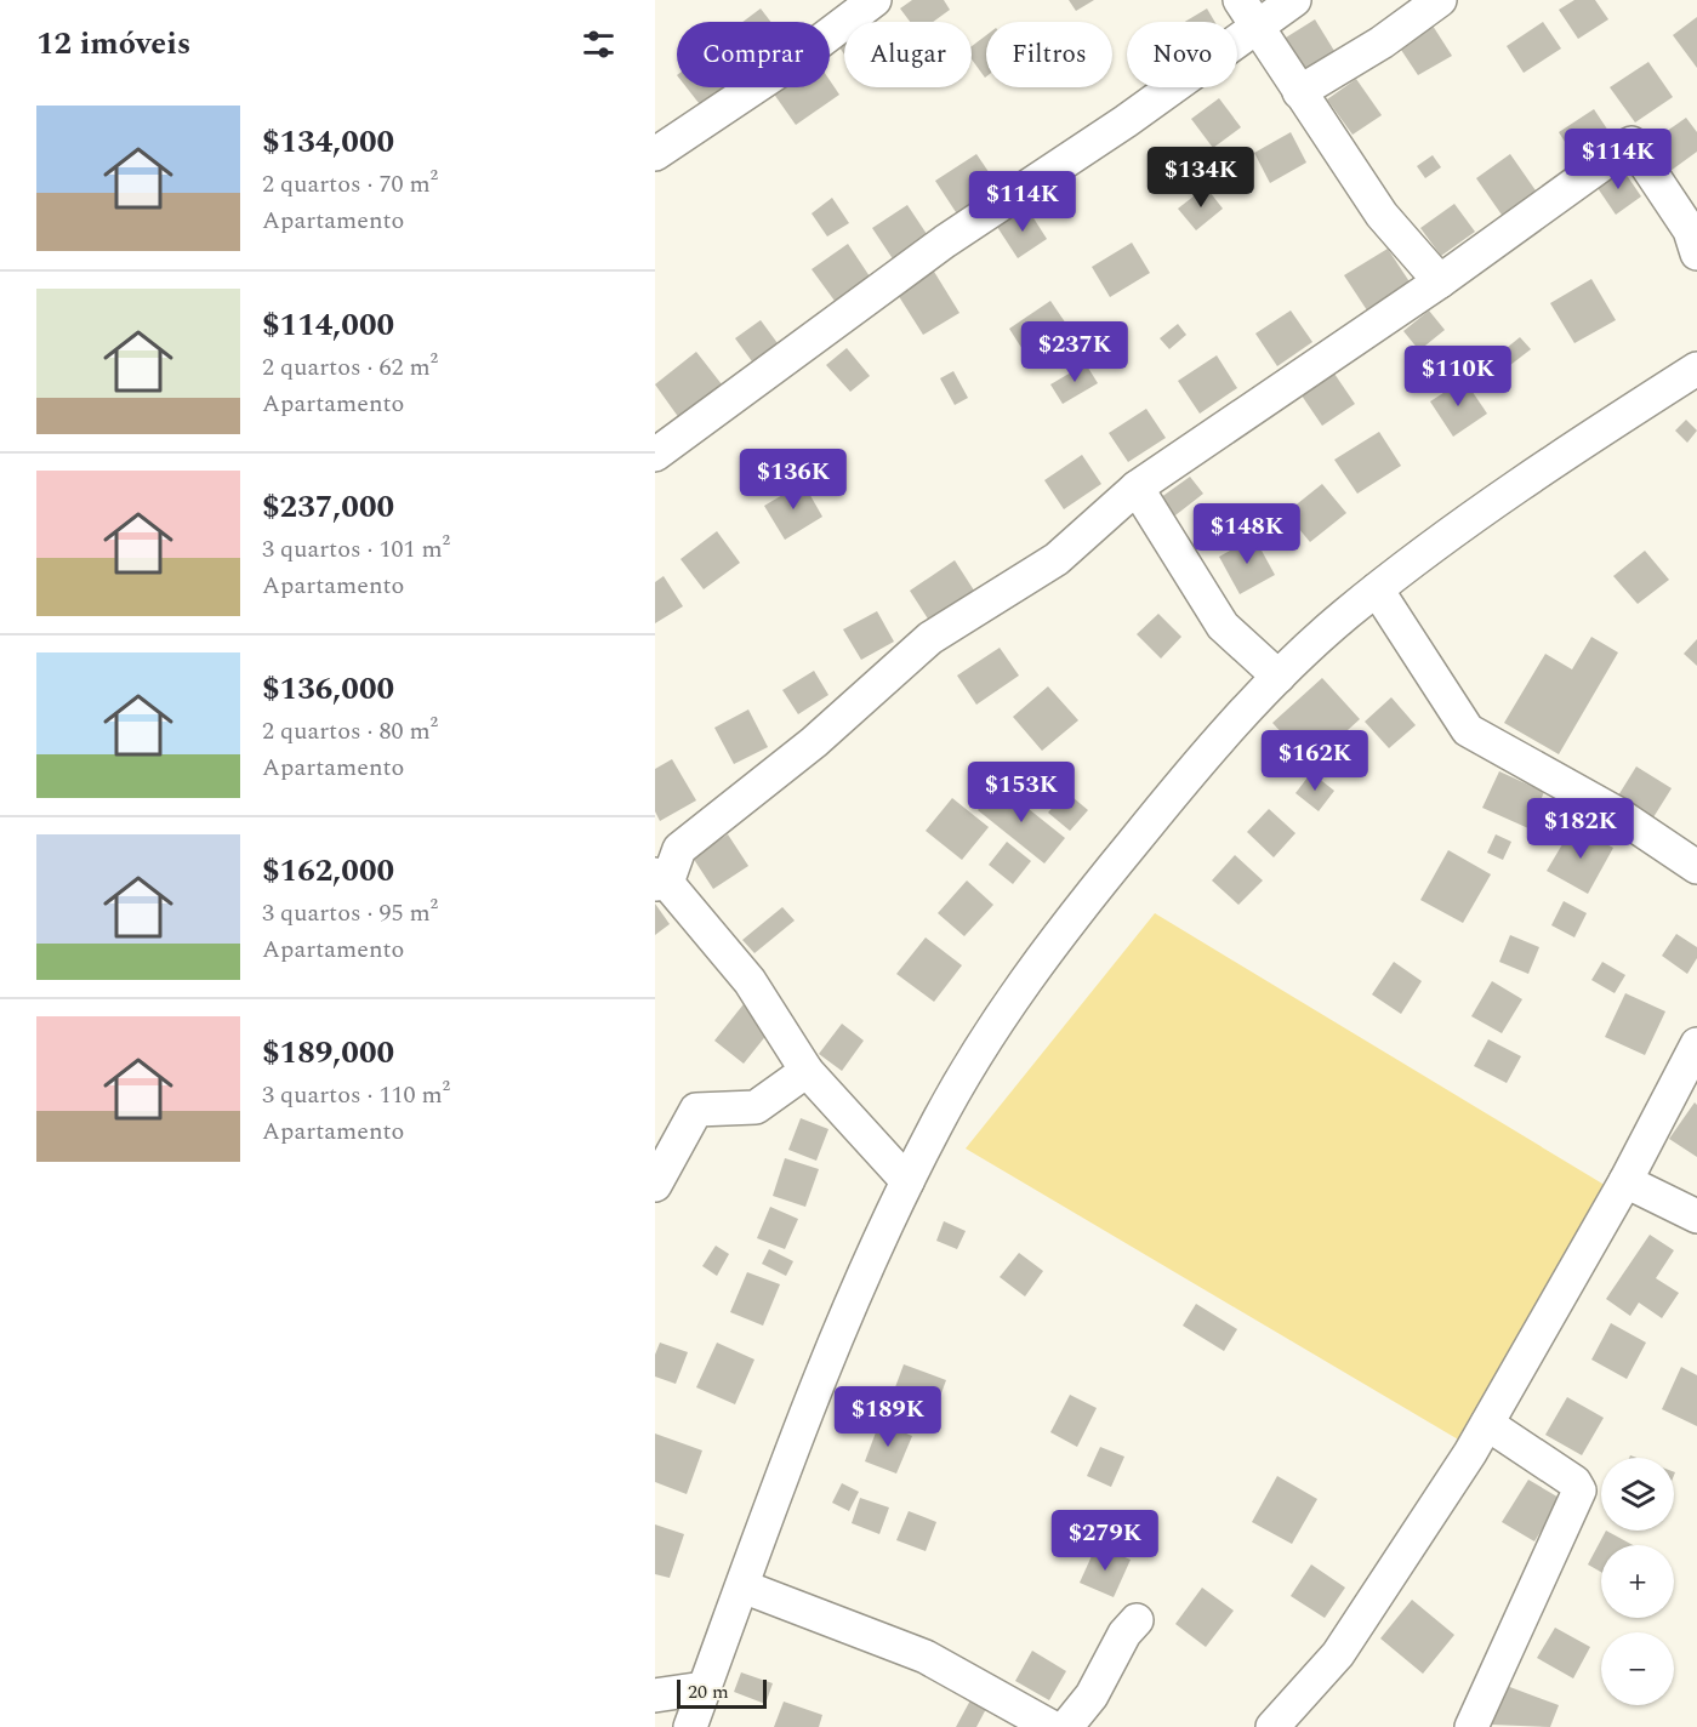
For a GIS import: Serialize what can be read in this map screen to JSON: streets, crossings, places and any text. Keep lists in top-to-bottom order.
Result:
{
  "scale_bar": "20 m",
  "page": {
    "heading": "12 imóveis",
    "chip": [
      "Comprar",
      "Alugar",
      "Filtros",
      "Novo"
    ],
    "list": [
      {
        "name": "$134,000",
        "note": "2 quartos · 70 m² · Apartamento"
      },
      {
        "name": "$114,000",
        "note": "2 quartos · 62 m² · Apartamento"
      },
      {
        "name": "$237,000",
        "note": "3 quartos · 101 m² · Apartamento"
      },
      {
        "name": "$136,000",
        "note": "2 quartos · 80 m² · Apartamento"
      },
      {
        "name": "$162,000",
        "note": "3 quartos · 95 m² · Apartamento"
      },
      {
        "name": "$189,000",
        "note": "3 quartos · 110 m² · Apartamento"
      }
    ],
    "price": [
      "$114K",
      "$134K",
      "$114K",
      "$237K",
      "$110K",
      "$136K",
      "$148K",
      "$162K",
      "$153K",
      "$182K",
      "$189K",
      "$279K"
    ],
    "map_buttons": ["+", "−"],
    "scale": "20 m"
  }
}
